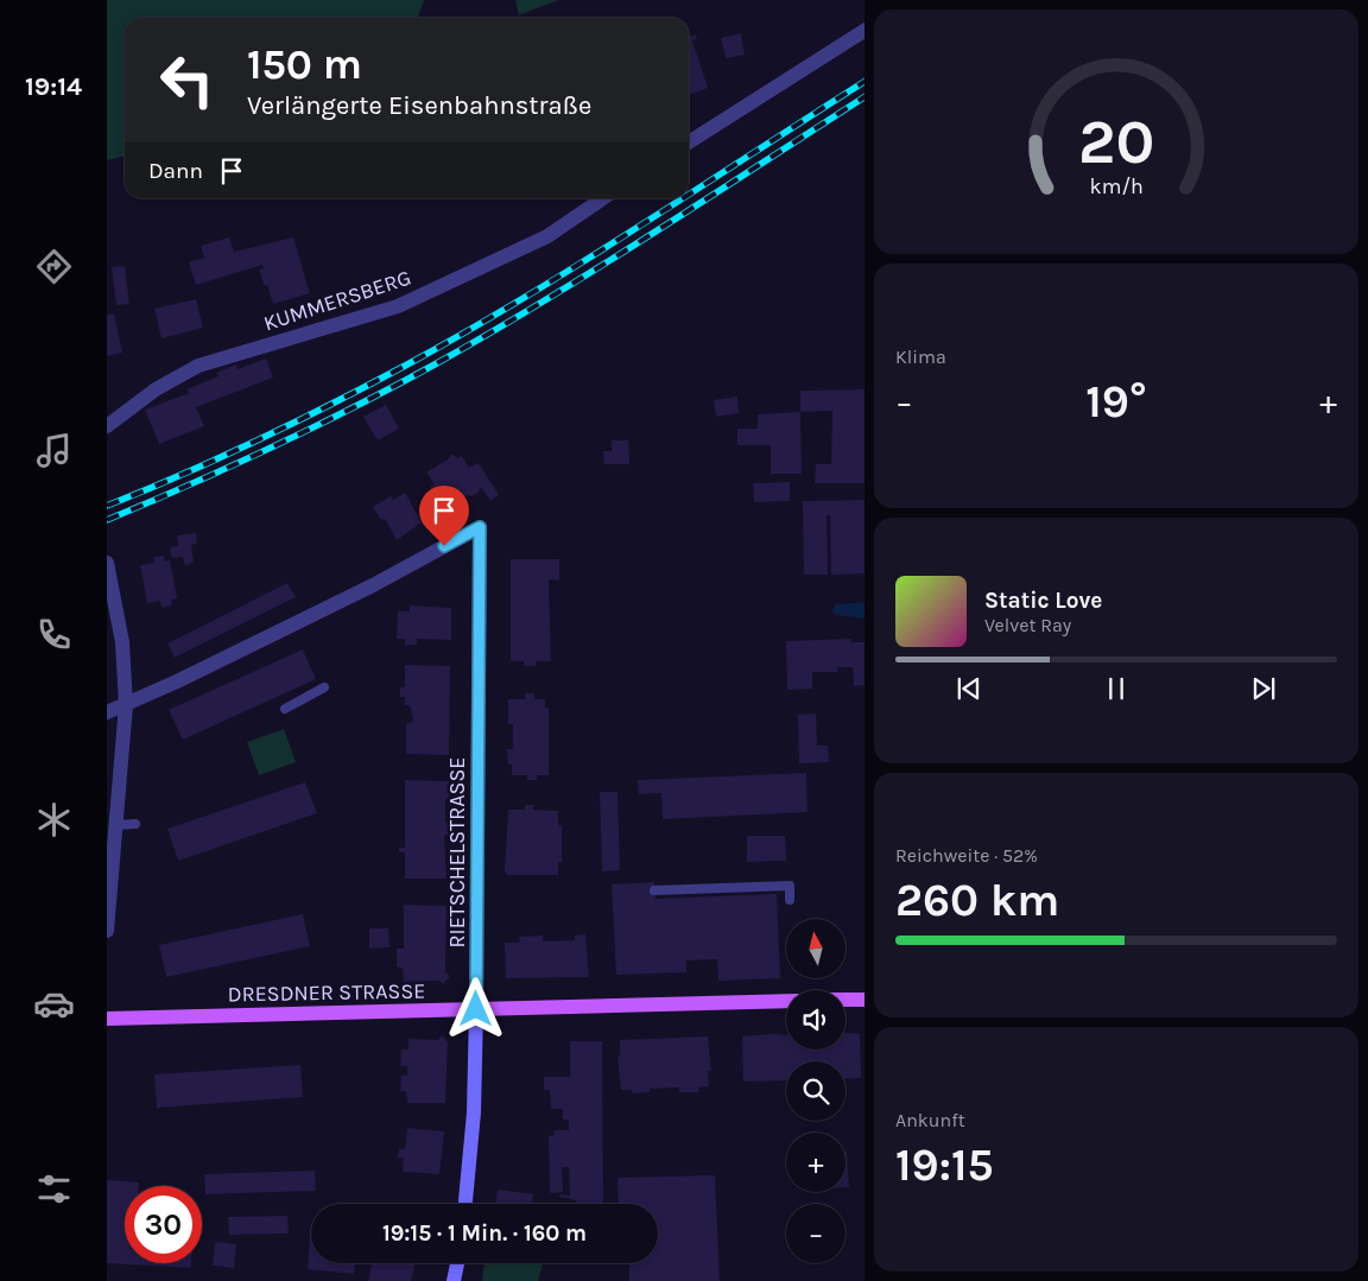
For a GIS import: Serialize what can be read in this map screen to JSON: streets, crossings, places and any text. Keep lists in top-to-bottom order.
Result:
{
  "streets": {
    "main road": ["RIETSCHELSTRASSE", "DRESDNER STRASSE"],
    "street": ["KUMMERSBERG"]
  },
  "crossings": [
    ["RIETSCHELSTRASSE", "DRESDNER STRASSE"]
  ],
  "north": "top",
  "page": {
    "tabs": "19:14",
    "turn": ["150 m", "Verlängerte Eisenbahnstraße"],
    "then": "Dann",
    "tile": [
      "Klima",
      ["Reichweite · 52%", "260 km"],
      ["Ankunft", "19:15"]
    ],
    "heat": ["−", "19°", "+"],
    "song": ["Static Love", "Velvet Ray"],
    "map_buttons": ["+", "−"],
    "limit": "30",
    "trip": "19:15 · 1 Min. · 160 m",
    "gauge": ["20", "km/h"]
  }
}
